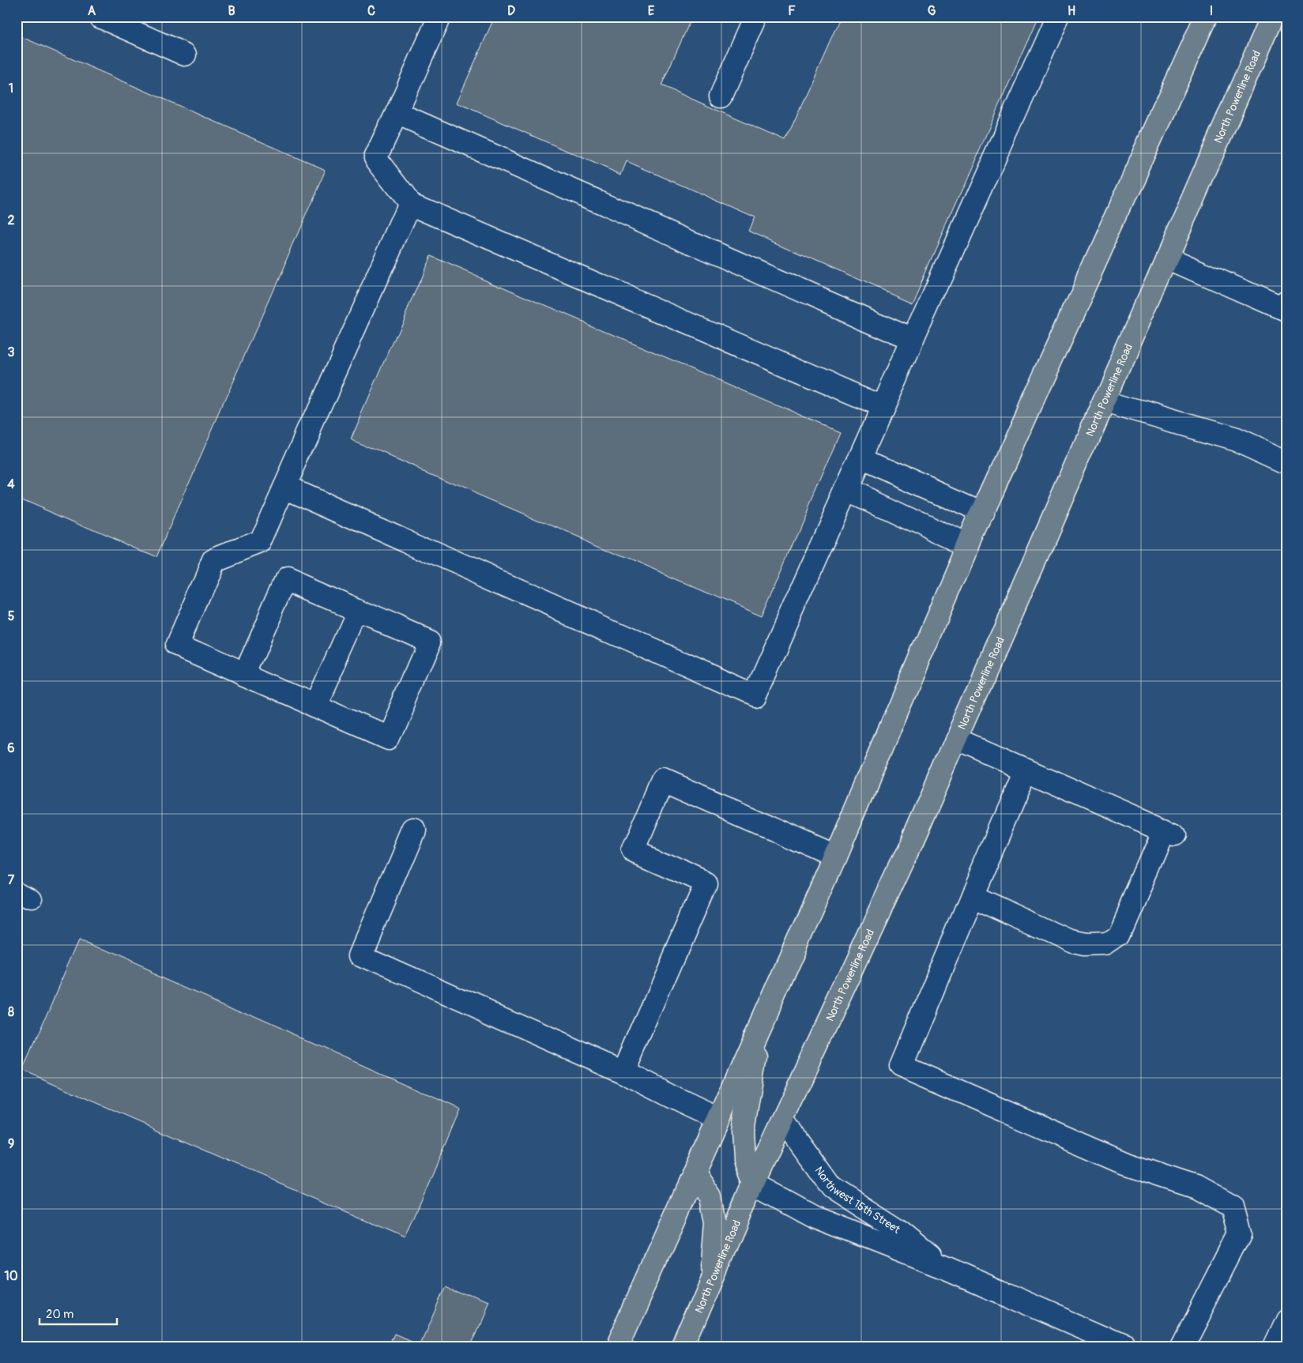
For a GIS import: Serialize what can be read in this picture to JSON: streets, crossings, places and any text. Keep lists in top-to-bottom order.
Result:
{
  "streets": {
    "main road": ["North Powerline Road"],
    "street": ["Northwest 15th Street"]
  },
  "crossings": [
    ["North Powerline Road", "Northwest 15th Street"]
  ],
  "scale_bar": "20 m",
  "grid": {
    "columns": [
      "A",
      "B",
      "C",
      "D",
      "E",
      "F",
      "G",
      "H",
      "I"
    ],
    "rows": [
      "1",
      "2",
      "3",
      "4",
      "5",
      "6",
      "7",
      "8",
      "9",
      "10"
    ]
  }
}
